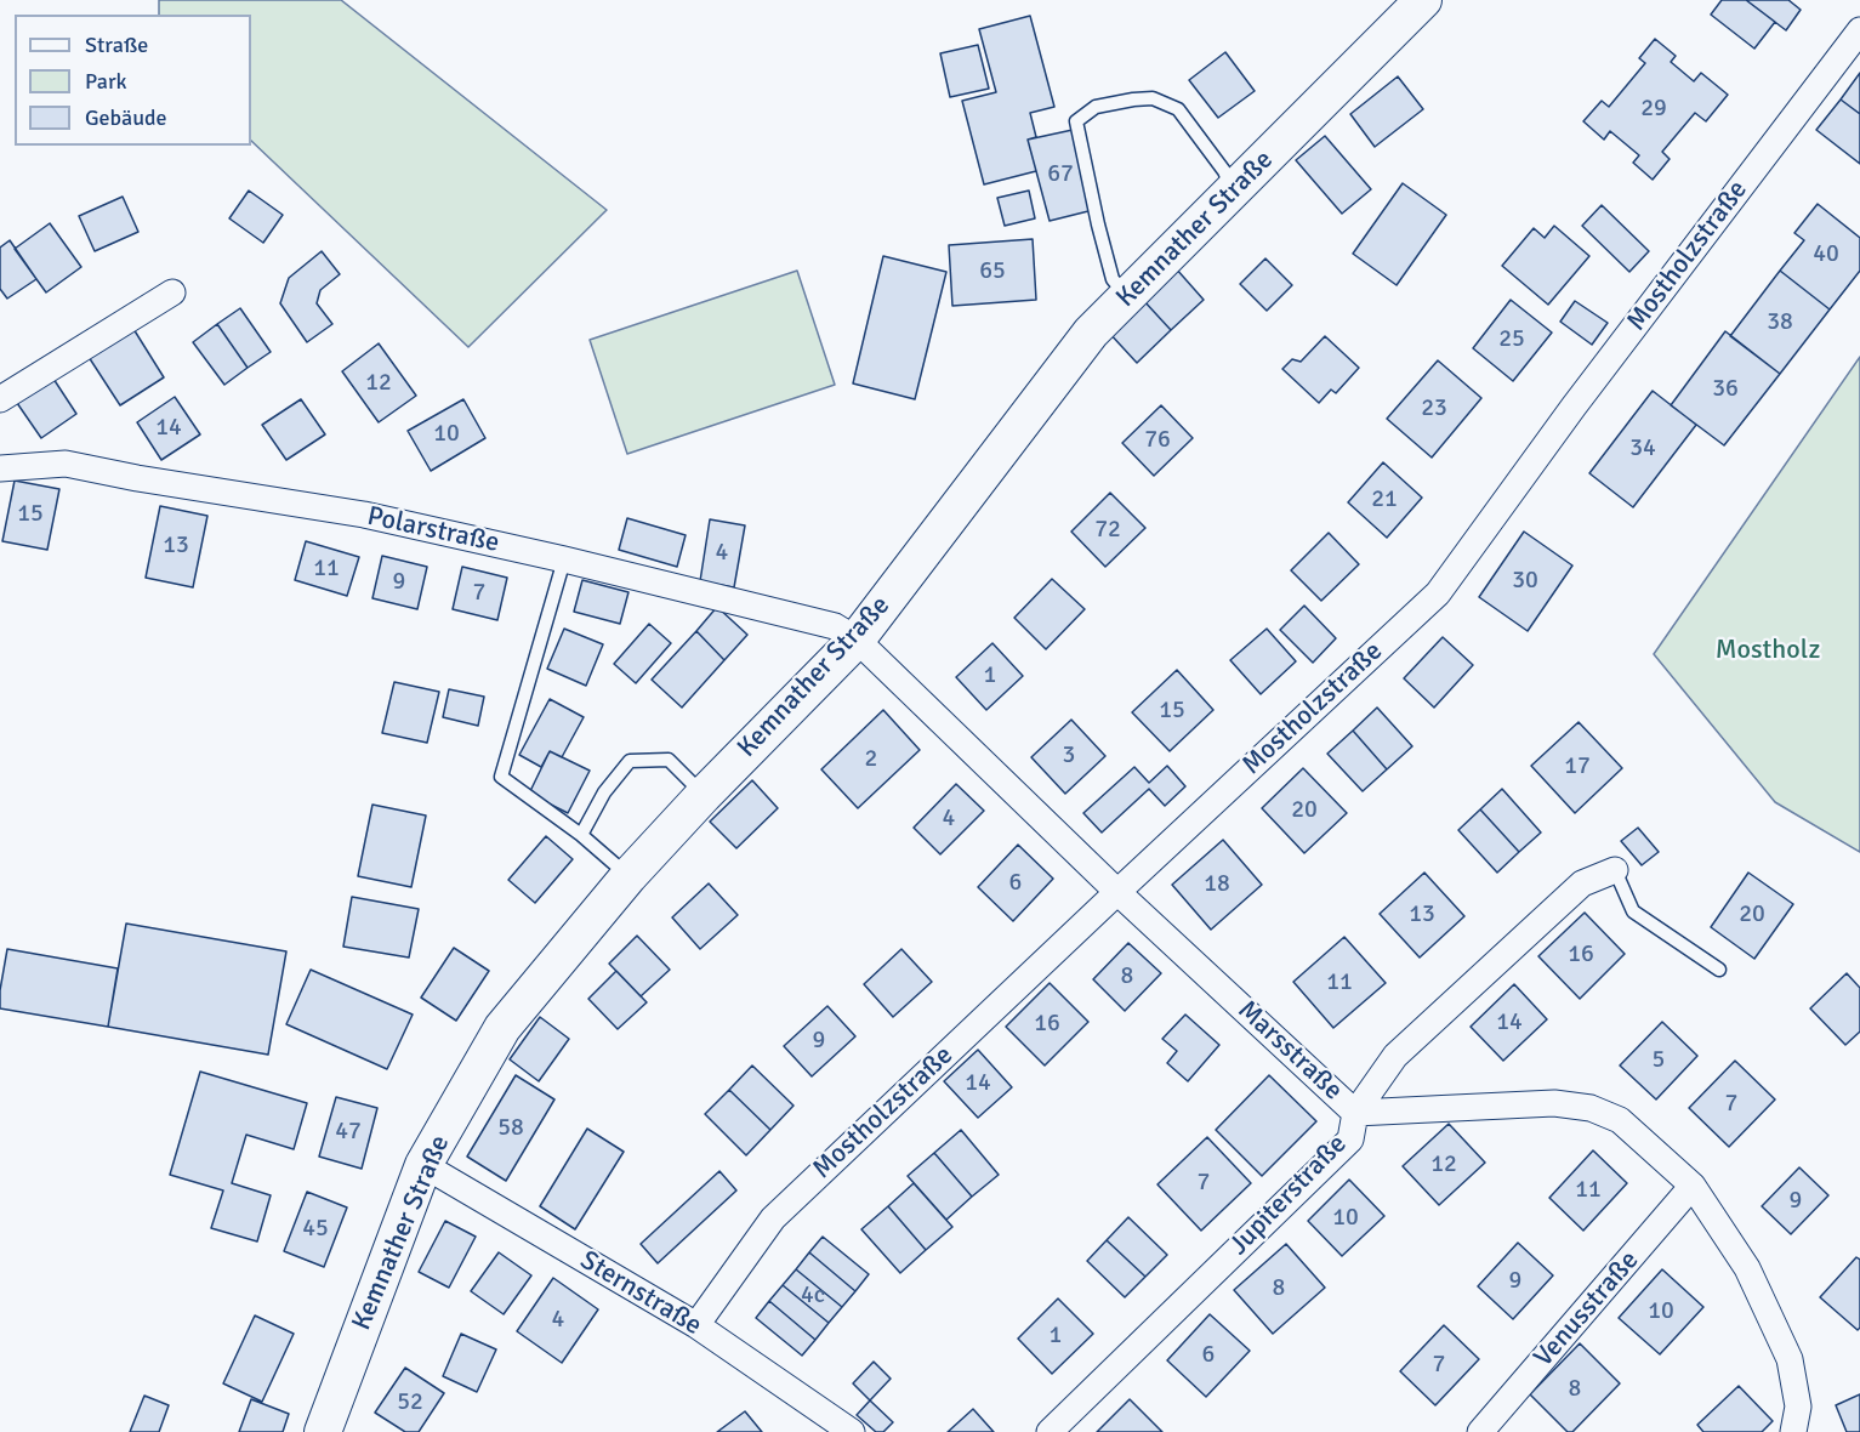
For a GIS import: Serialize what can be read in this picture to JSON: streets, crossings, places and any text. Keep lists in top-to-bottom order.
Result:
{
  "streets": {
    "main road": ["Kemnather Straße"],
    "street": [
      "Mostholzstraße",
      "Polarstraße",
      "Marsstraße",
      "Jupiterstraße",
      "Sternstraße",
      "Venusstraße"
    ]
  },
  "crossings": [
    ["Kemnather Straße", "Polarstraße"],
    ["Kemnather Straße", "Marsstraße"],
    ["Kemnather Straße", "Sternstraße"],
    ["Mostholzstraße", "Marsstraße"],
    ["Mostholzstraße", "Sternstraße"],
    ["Polarstraße", "Marsstraße"],
    ["Marsstraße", "Jupiterstraße"],
    ["Marsstraße", "Venusstraße"]
  ],
  "parks": ["Mostholz"],
  "house_numbers": [
    "29",
    "67",
    "40",
    "65",
    "38",
    "25",
    "12",
    "36",
    "23",
    "14",
    "10",
    "76",
    "34",
    "21",
    "15",
    "72",
    "13",
    "4",
    "11",
    "30",
    "9",
    "7",
    "1",
    "15",
    "3",
    "2",
    "17",
    "20",
    "4",
    "6",
    "18",
    "13",
    "20",
    "16",
    "8",
    "11",
    "14",
    "16",
    "9",
    "5",
    "14",
    "7",
    "58",
    "47",
    "12",
    "7",
    "11",
    "9",
    "10",
    "45",
    "9",
    "8",
    "4c",
    "10",
    "4",
    "1",
    "6",
    "7",
    "8",
    "52"
  ],
  "legend": ["Straße", "Park", "Gebäude"]
}
